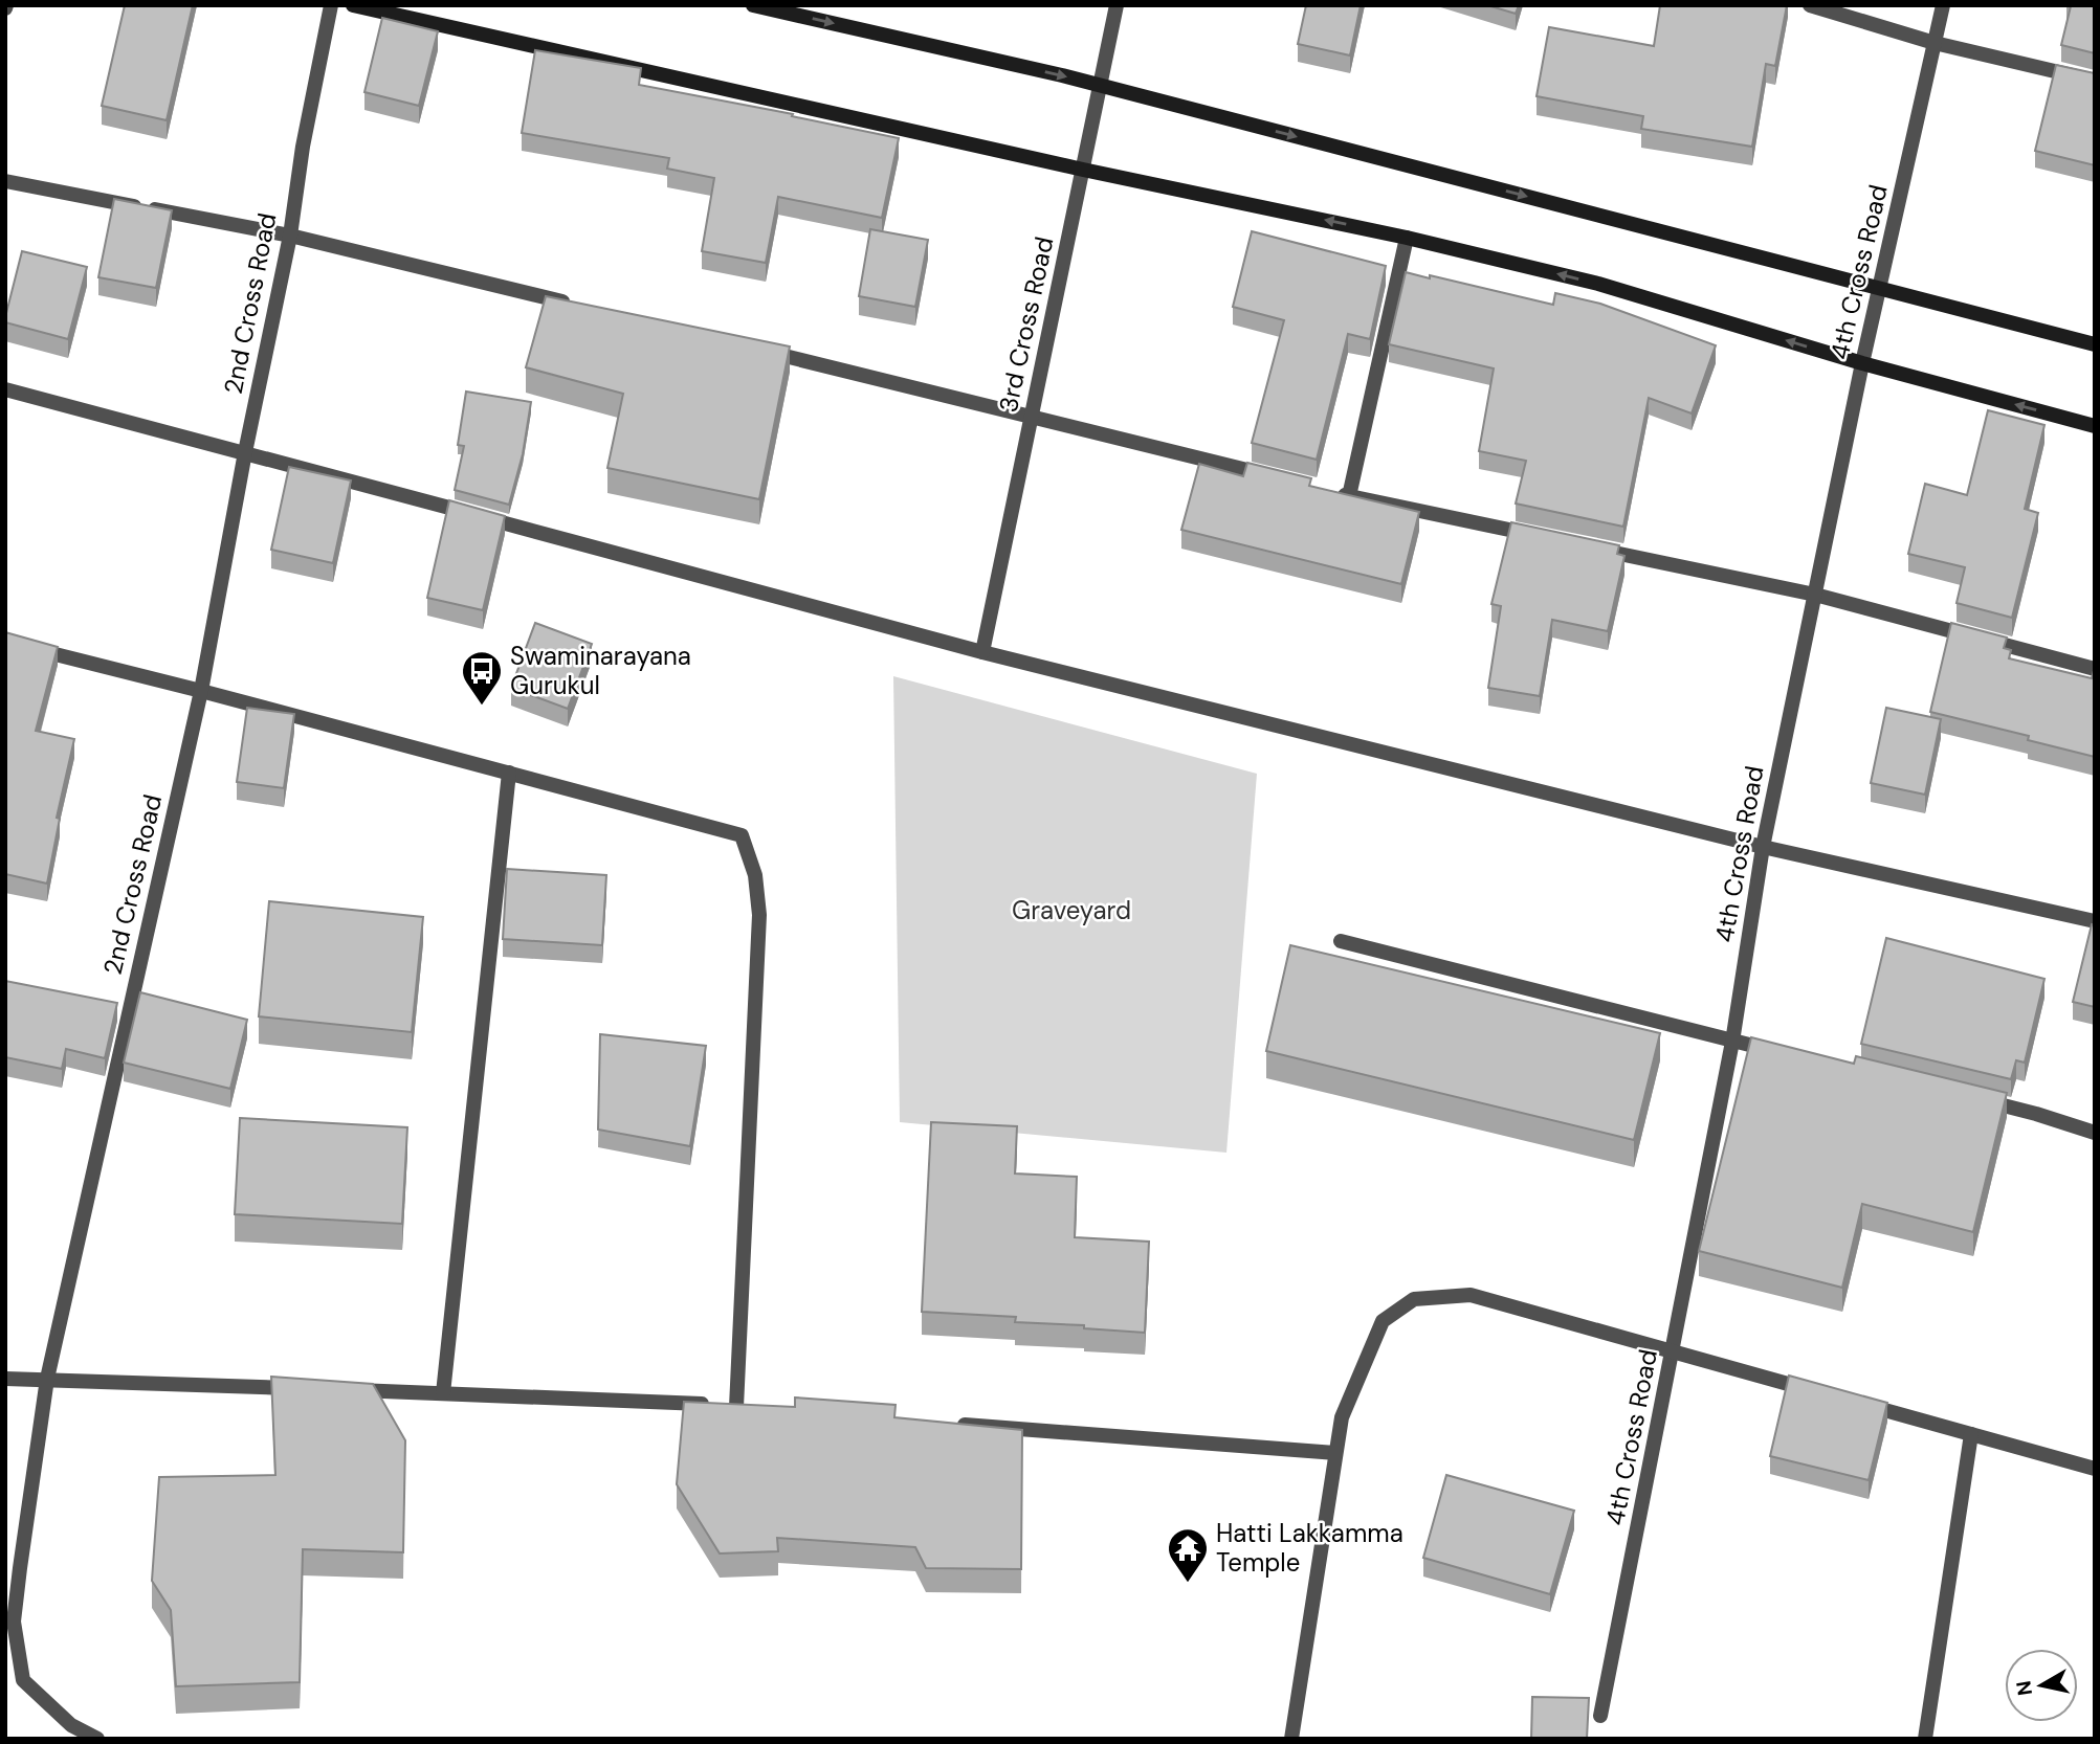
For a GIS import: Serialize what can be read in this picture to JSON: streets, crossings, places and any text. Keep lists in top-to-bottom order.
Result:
{
  "streets": {
    "street": ["4th Cross Road", "2nd Cross Road", "3rd Cross Road"]
  },
  "parks": ["Graveyard"],
  "places": {
    "bus stop": ["Swaminarayana Gurukul"],
    "temple": ["Hatti Lakkamma Temple"]
  },
  "north": "left"
}
